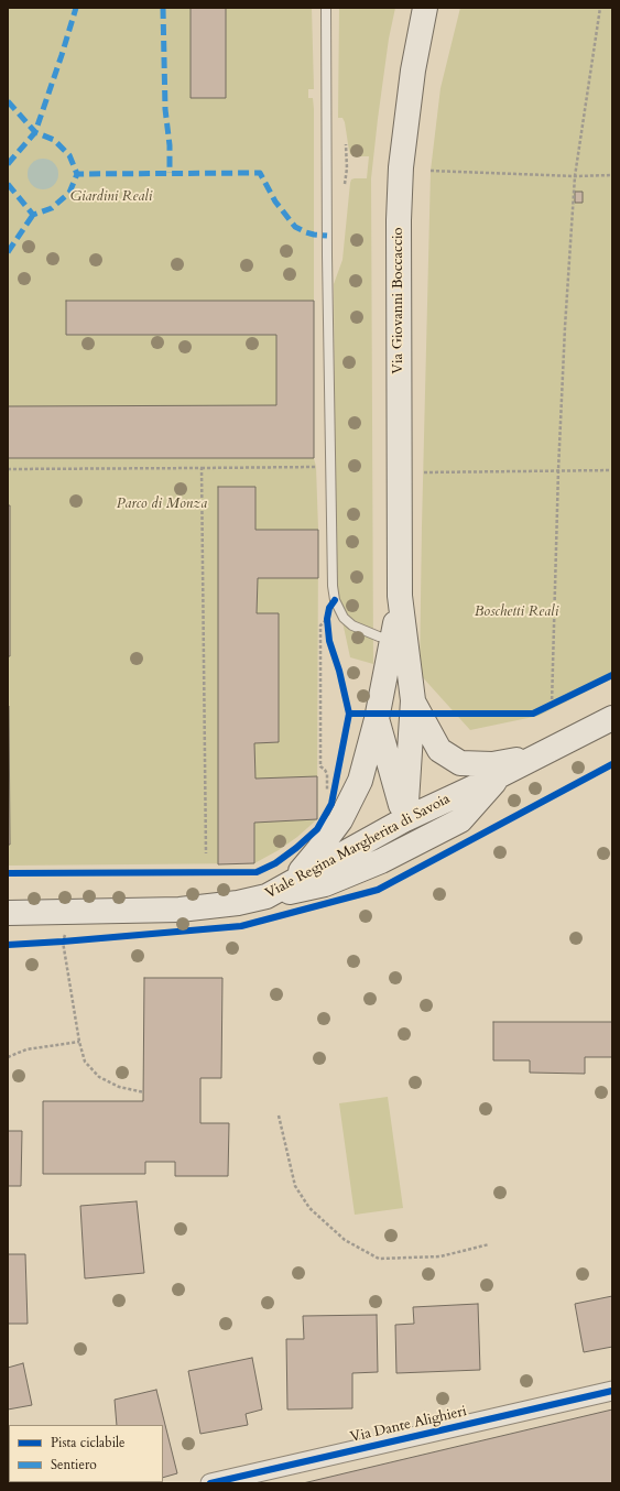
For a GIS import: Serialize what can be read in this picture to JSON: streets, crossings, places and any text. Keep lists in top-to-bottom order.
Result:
{
  "streets": {
    "main road": ["Via Giovanni Boccaccio", "Viale Regina Margherita di Savoia"],
    "street": ["Via Dante Alighieri"]
  },
  "crossings": [
    ["Via Giovanni Boccaccio", "Viale Regina Margherita di Savoia"]
  ],
  "parks": ["Giardini Reali", "Parco di Monza", "Boschetti Reali"],
  "legend": ["Pista ciclabile", "Sentiero"]
}
